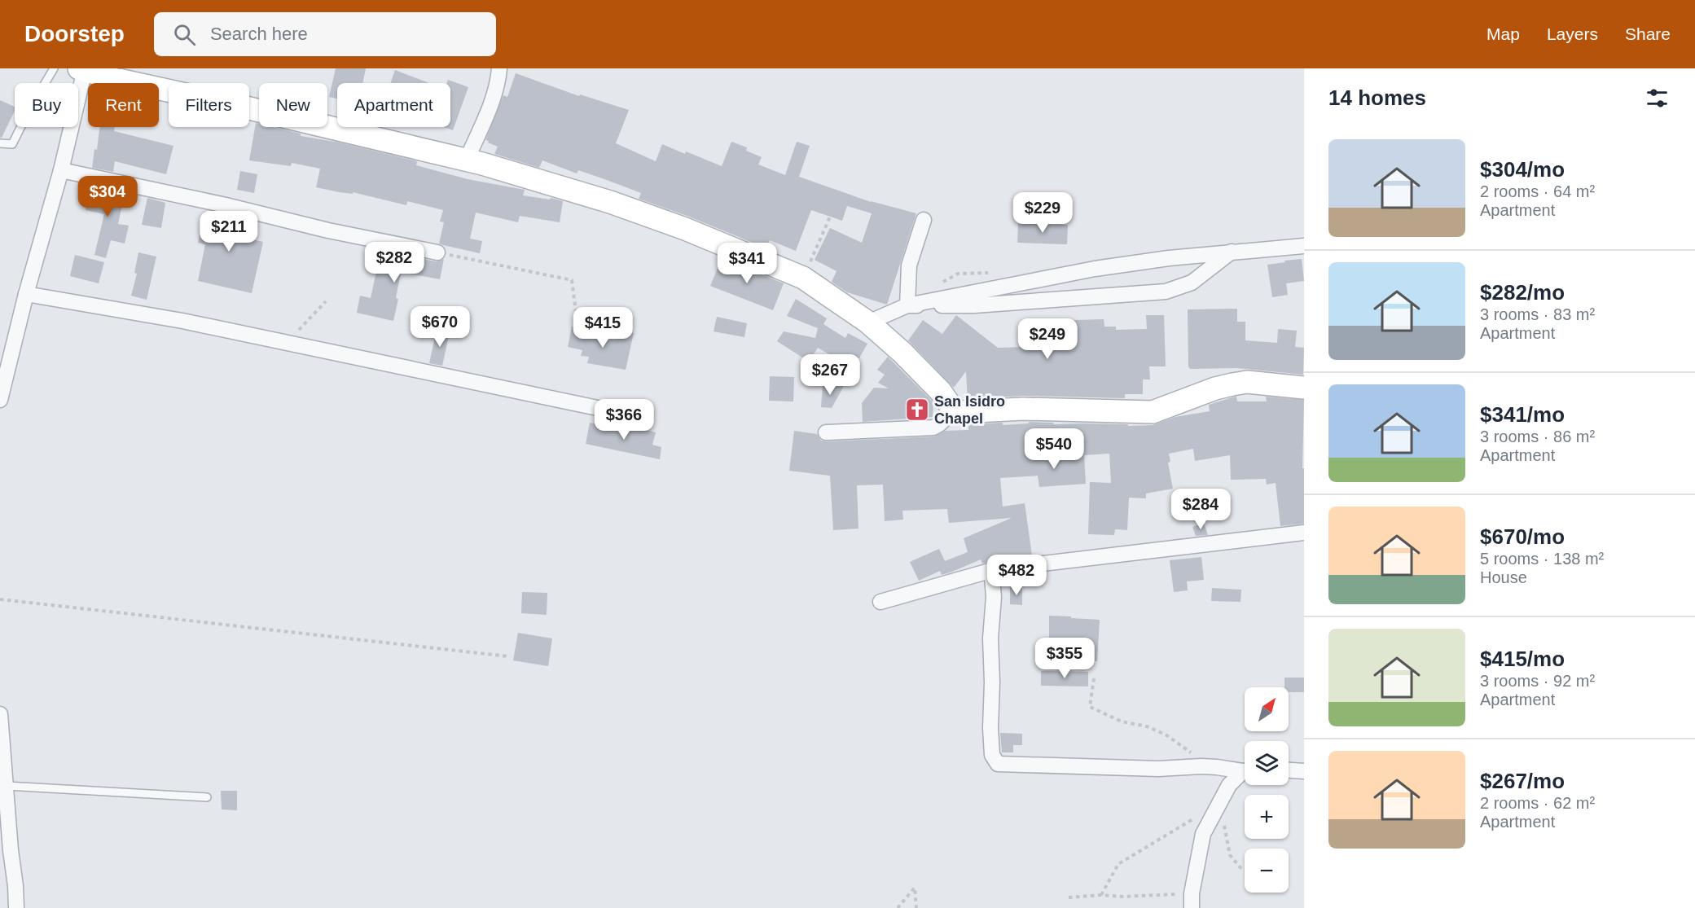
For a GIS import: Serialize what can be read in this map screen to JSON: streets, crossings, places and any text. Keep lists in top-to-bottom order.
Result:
{
  "places": {
    "church": ["San Isidro Chapel"]
  },
  "north": "top right",
  "page": {
    "header": "Doorstep",
    "search": "Search here",
    "nav": ["Map", "Layers", "Share"],
    "heading": "14 homes",
    "chip": [
      "Buy",
      "Rent",
      "Filters",
      "New",
      "Apartment"
    ],
    "list": [
      {
        "name": "$304/mo",
        "note": "2 rooms · 64 m² · Apartment"
      },
      {
        "name": "$282/mo",
        "note": "3 rooms · 83 m² · Apartment"
      },
      {
        "name": "$341/mo",
        "note": "3 rooms · 86 m² · Apartment"
      },
      {
        "name": "$670/mo",
        "note": "5 rooms · 138 m² · House"
      },
      {
        "name": "$415/mo",
        "note": "3 rooms · 92 m² · Apartment"
      },
      {
        "name": "$267/mo",
        "note": "2 rooms · 62 m² · Apartment"
      }
    ],
    "price": [
      "$304",
      "$229",
      "$211",
      "$282",
      "$341",
      "$670",
      "$415",
      "$249",
      "$267",
      "$366",
      "$540",
      "$284",
      "$482",
      "$355"
    ],
    "map_buttons": ["+", "−"]
  }
}
